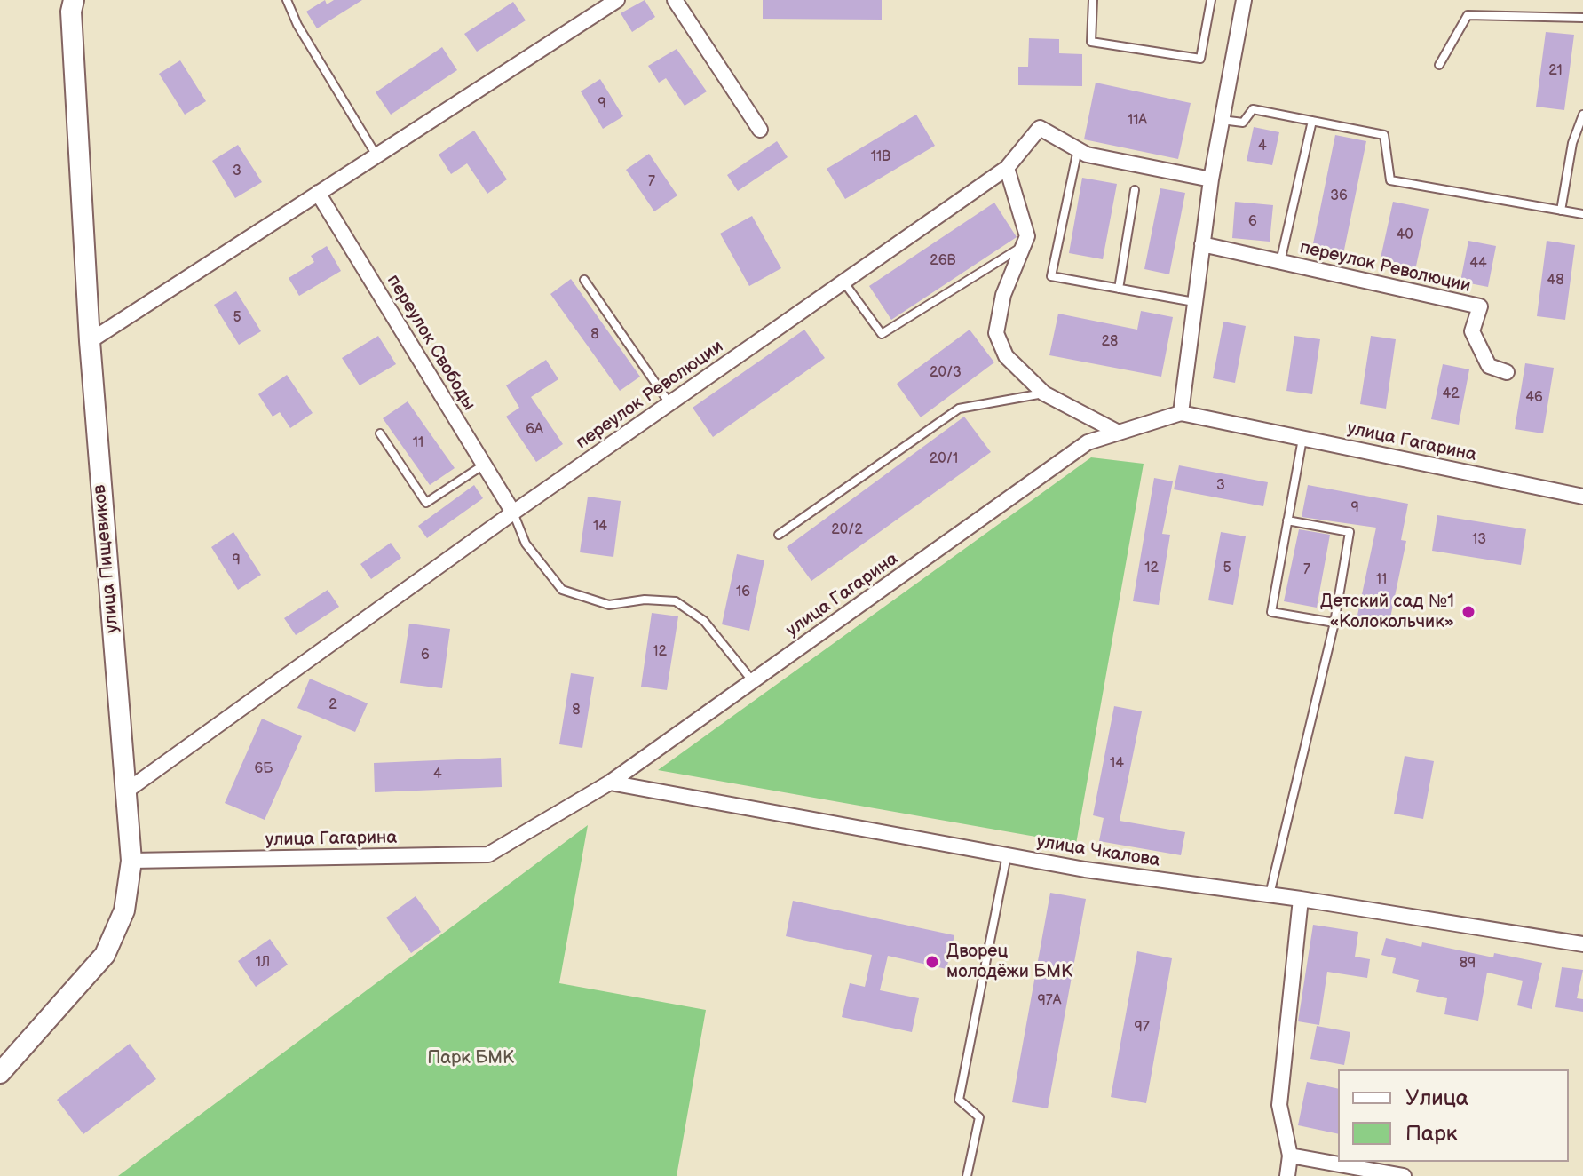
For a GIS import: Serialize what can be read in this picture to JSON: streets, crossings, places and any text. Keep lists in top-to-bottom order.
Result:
{
  "streets": {
    "street": [
      "переулок Революции",
      "переулок Свободы",
      "улица Гагарина",
      "улица Пищевиков",
      "улица Чкалова"
    ]
  },
  "crossings": [
    ["переулок Революции", "переулок Свободы"],
    ["переулок Революции", "улица Пищевиков"],
    ["улица Гагарина", "улица Пищевиков"],
    ["улица Гагарина", "улица Чкалова"]
  ],
  "parks": ["Парк БМК"],
  "places": ["Детский сад №1 «Колокольчик»", "Дворец молодёжи БМК"],
  "house_numbers": [
    "21",
    "9",
    "11А",
    "4",
    "11В",
    "3",
    "7",
    "36",
    "6",
    "40",
    "26В",
    "44",
    "48",
    "5",
    "8",
    "28",
    "20/3",
    "42",
    "46",
    "6А",
    "11",
    "20/1",
    "3",
    "9",
    "14",
    "20/2",
    "13",
    "9",
    "12",
    "5",
    "7",
    "11",
    "16",
    "12",
    "6",
    "2",
    "8",
    "14",
    "6Б",
    "4",
    "1Л",
    "89",
    "97А",
    "97"
  ],
  "legend": ["Улица", "Парк"]
}
